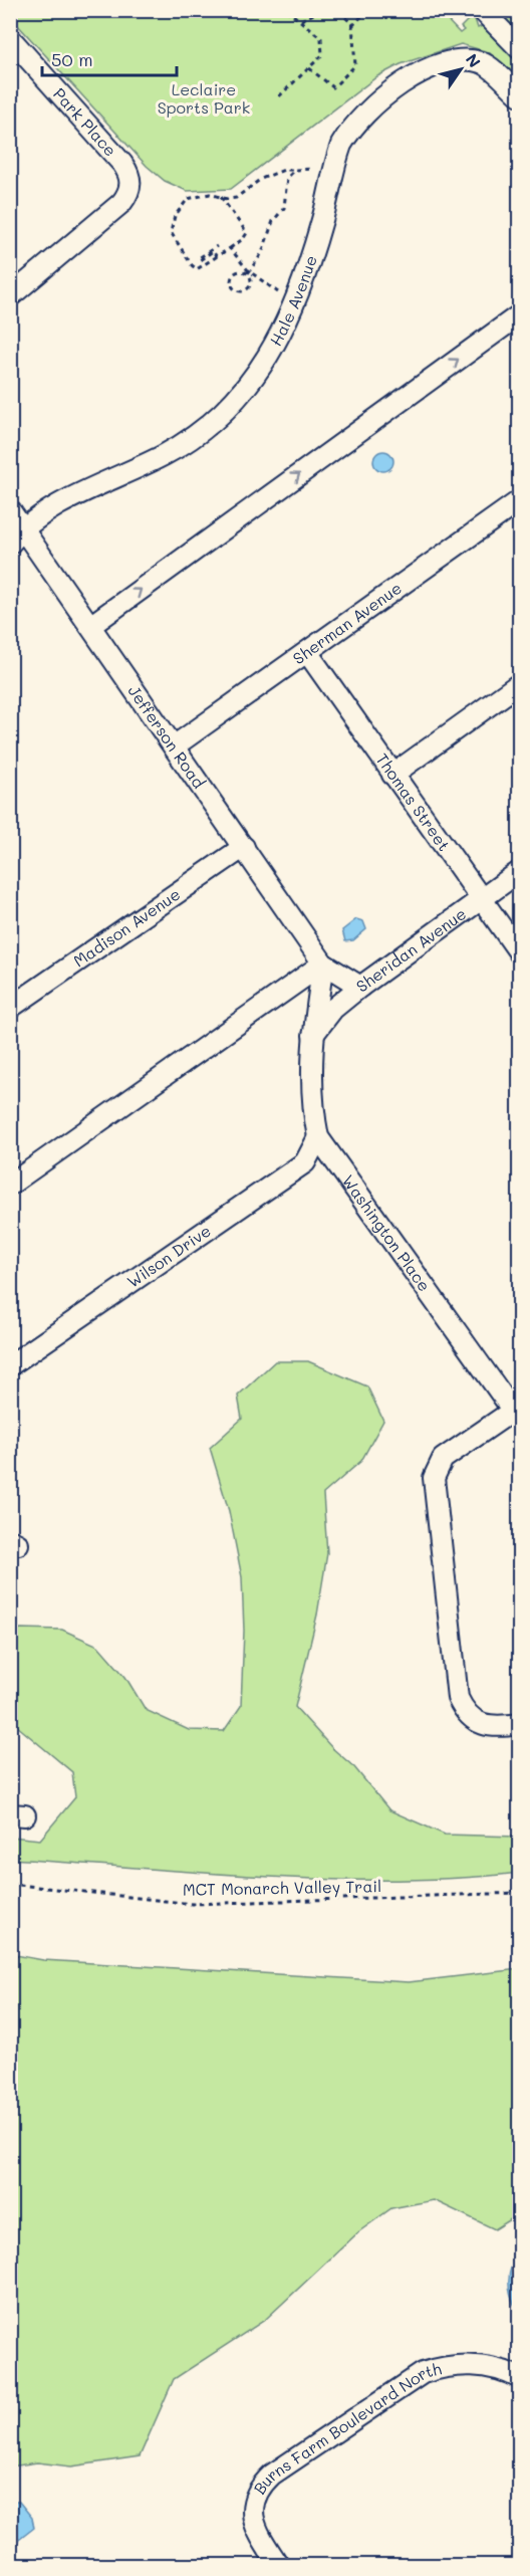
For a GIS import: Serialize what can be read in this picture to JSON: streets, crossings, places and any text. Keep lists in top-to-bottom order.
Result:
{
  "streets": {
    "street": [
      "Park Place",
      "Hale Avenue",
      "Sherman Avenue",
      "Jefferson Road",
      "Thomas Street",
      "Madison Avenue",
      "Sheridan Avenue",
      "Washington Place",
      "Wilson Drive",
      "Burns Farm Boulevard North"
    ],
    "path": ["MCT Monarch Valley Trail"]
  },
  "crossings": [
    ["Hale Avenue", "Jefferson Road"],
    ["Sherman Avenue", "Jefferson Road"],
    ["Sherman Avenue", "Thomas Street"],
    ["Jefferson Road", "Madison Avenue"],
    ["Jefferson Road", "Sheridan Avenue"],
    ["Thomas Street", "Sheridan Avenue"],
    ["Sheridan Avenue", "Washington Place"],
    ["Washington Place", "Wilson Drive"]
  ],
  "parks": ["Leclaire Sports Park"],
  "scale_bar": "50 m",
  "north": "top right"
}
